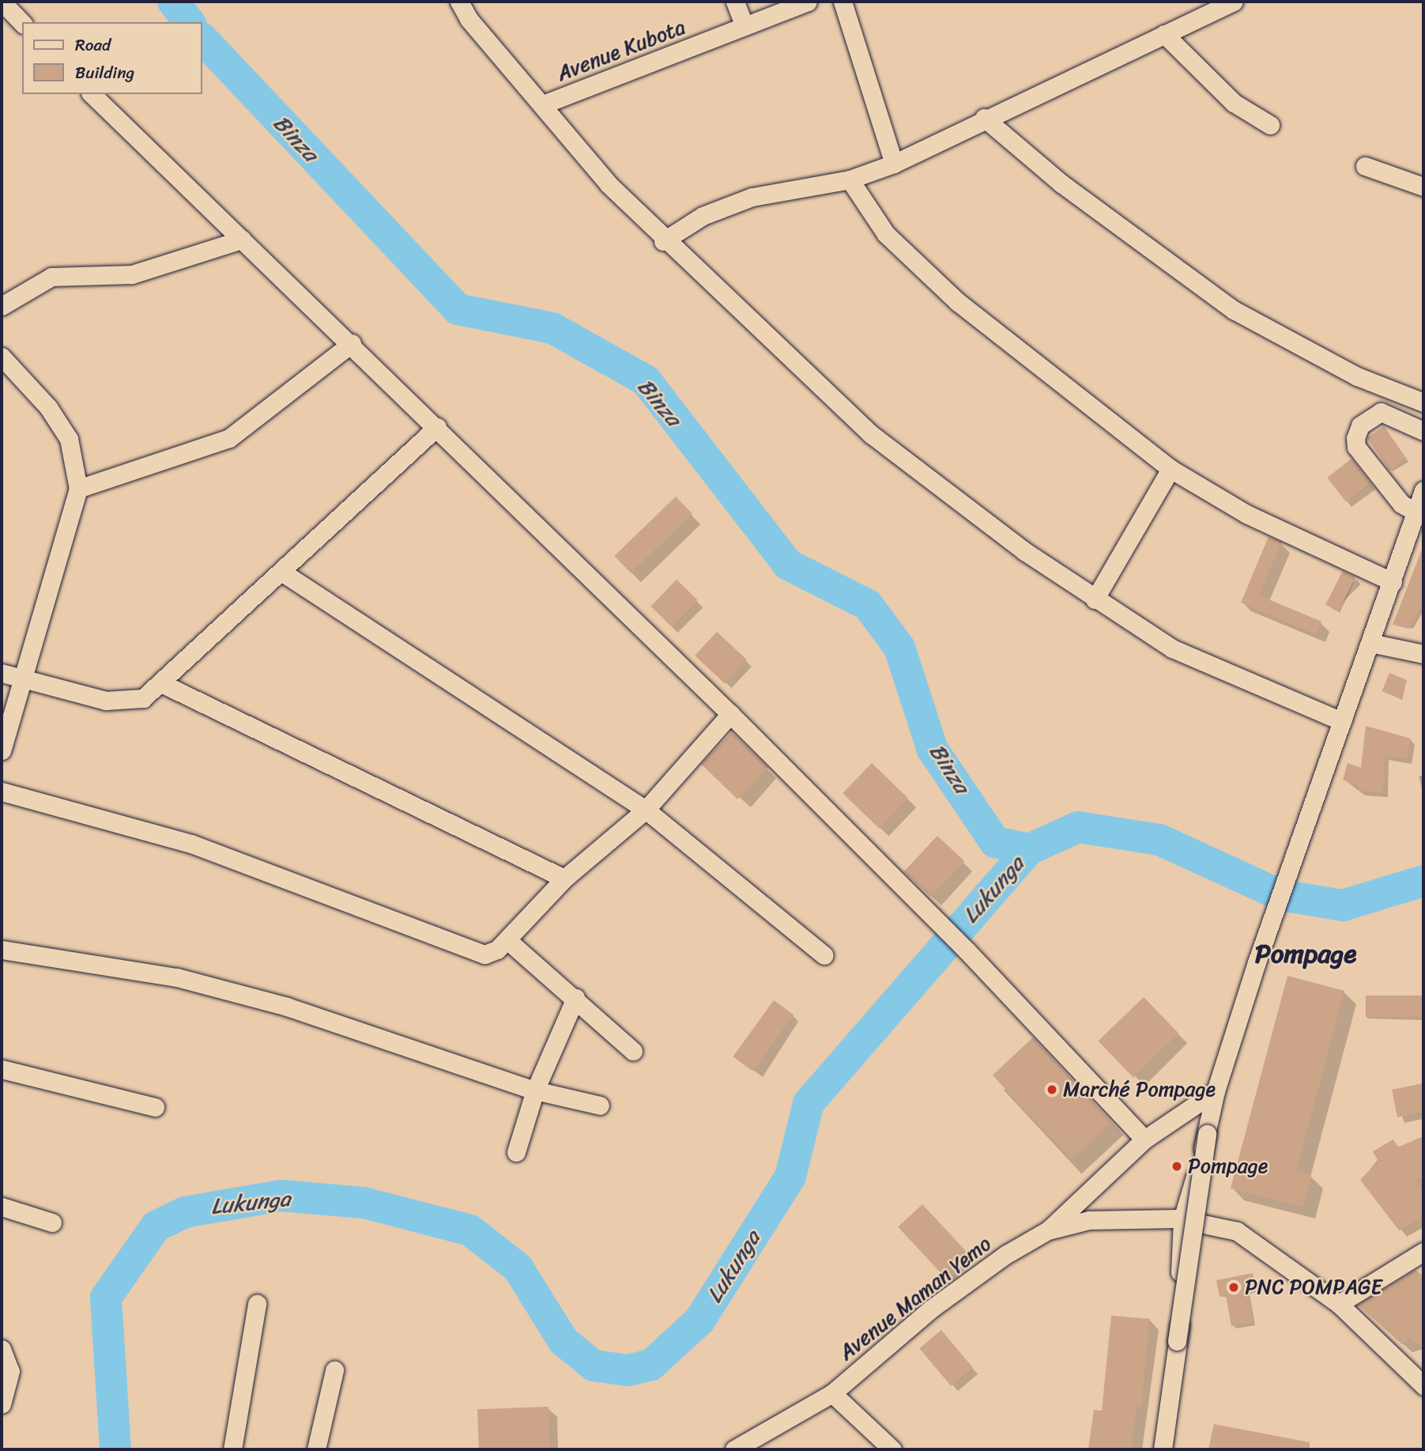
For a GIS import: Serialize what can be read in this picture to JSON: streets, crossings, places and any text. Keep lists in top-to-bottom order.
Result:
{
  "streets": {
    "street": ["Avenue Kubota", "Avenue Maman Yemo"]
  },
  "districts": ["Pompage"],
  "water": ["Binza", "Lukunga"],
  "places": ["Marché Pompage", "Pompage", "PNC POMPAGE"],
  "legend": ["Road", "Building"]
}
